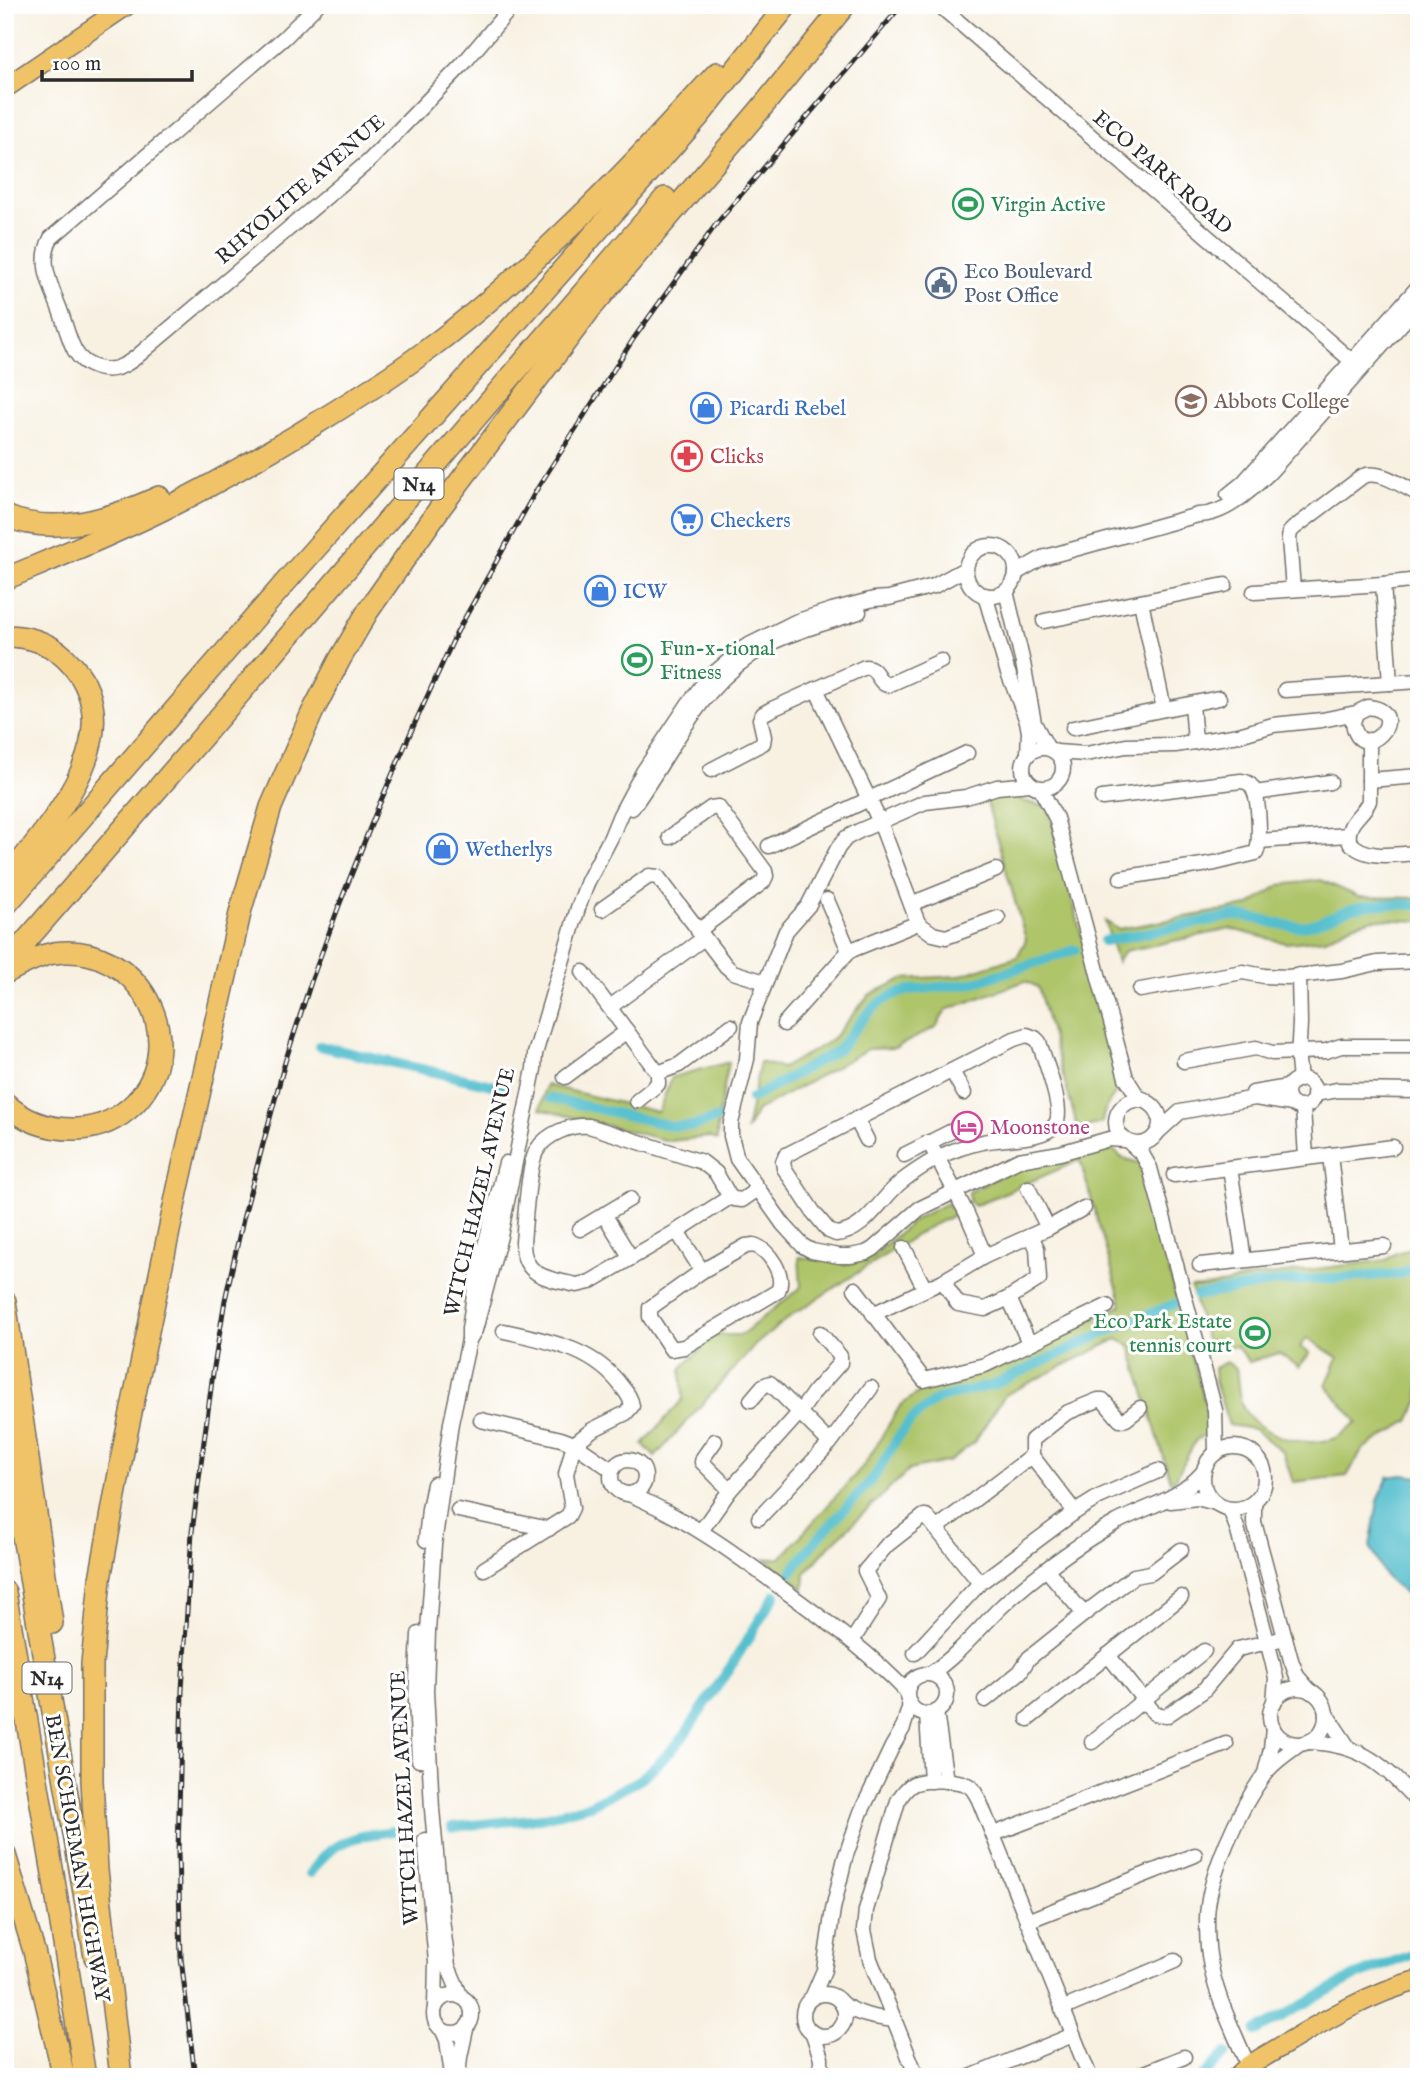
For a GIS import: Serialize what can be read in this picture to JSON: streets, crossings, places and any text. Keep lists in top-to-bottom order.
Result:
{
  "streets": {
    "highway": ["N14", "BEN SCHOEMAN HIGHWAY"],
    "street": ["ECO PARK ROAD", "RHYOLITE AVENUE", "WITCH HAZEL AVENUE"]
  },
  "places": {
    "sports": ["Virgin Active", "Fun-x-tional Fitness", "Eco Park Estate tennis court"],
    "public building": ["Eco Boulevard Post Office"],
    "school or university": ["Abbots College"],
    "shop": ["Picardi Rebel", "ICW", "Wetherlys"],
    "pharmacy": ["Clicks"],
    "supermarket": ["Checkers"],
    "hotel": ["Moonstone"]
  },
  "scale_bar": "100 m"
}
